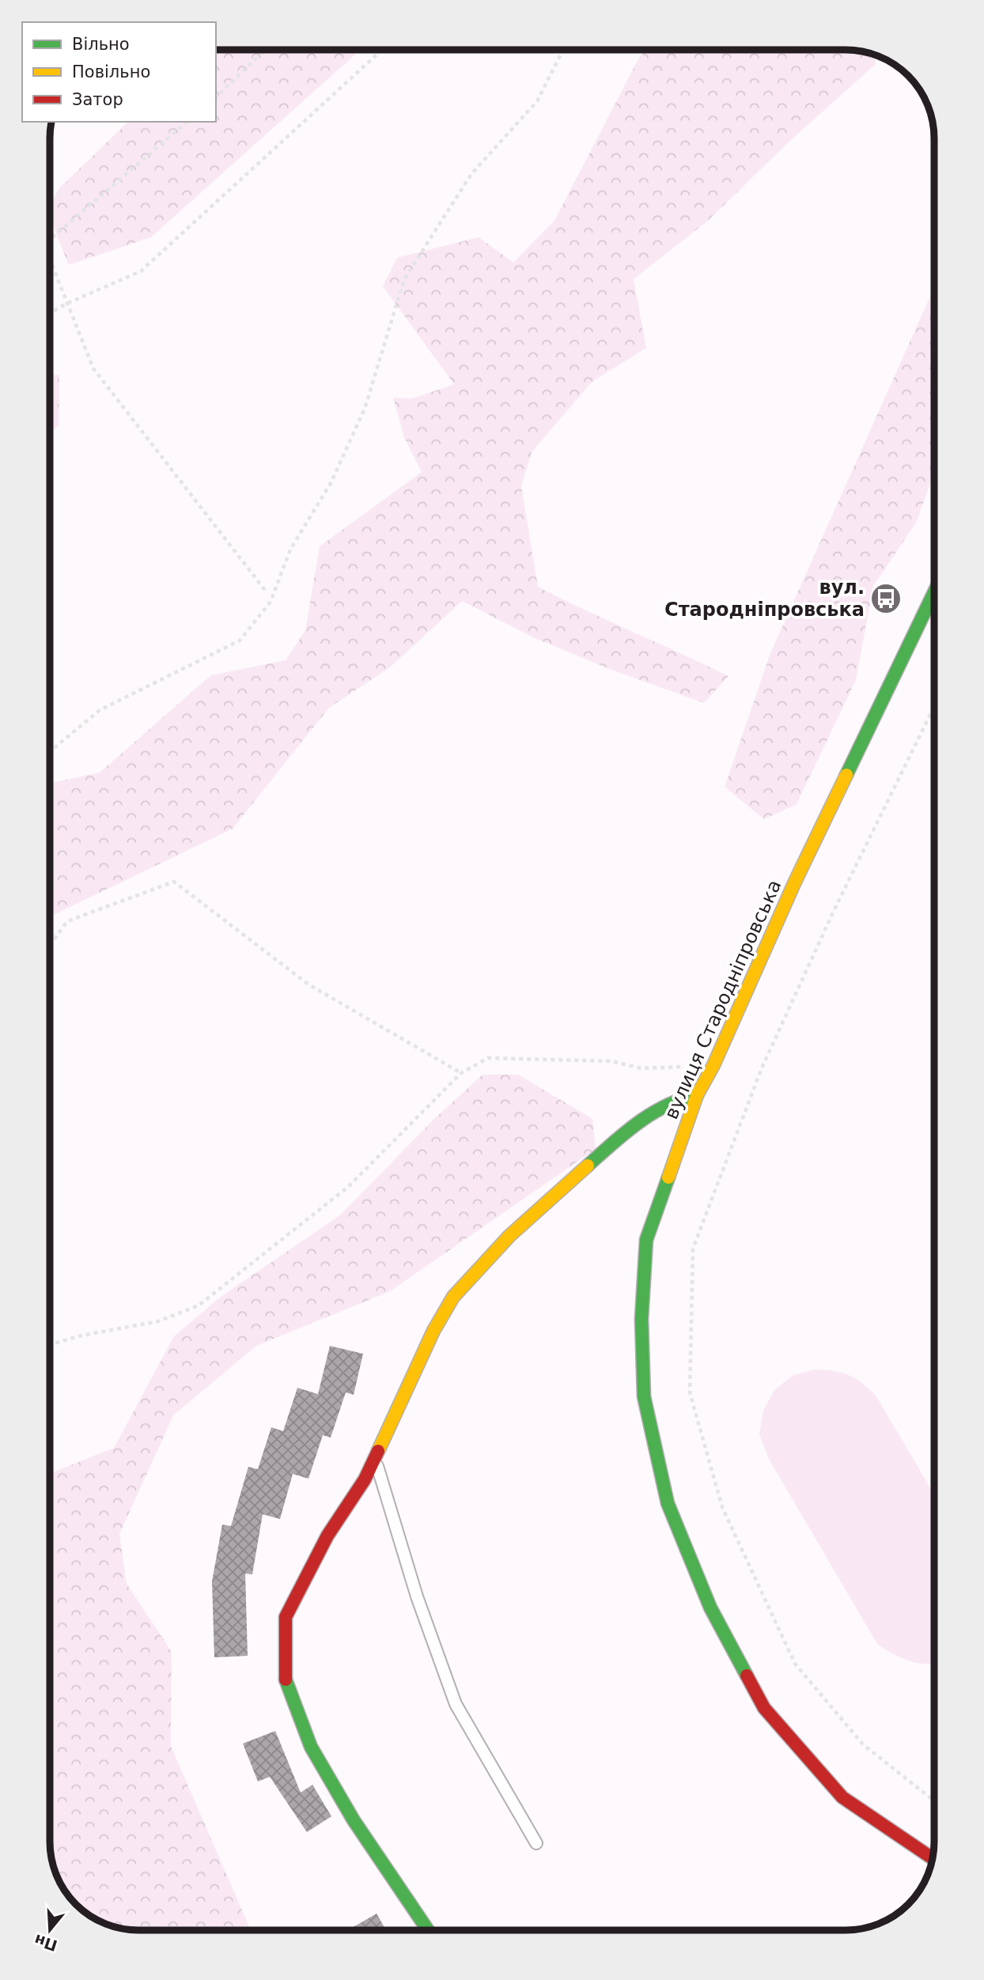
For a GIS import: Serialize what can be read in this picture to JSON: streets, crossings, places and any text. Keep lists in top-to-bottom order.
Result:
{
  "streets": {
    "street": ["вулиця Стародніпровська"]
  },
  "places": {
    "bus stop": ["вул. Стародніпровська"]
  },
  "legend": ["Вільно", "Повільно", "Затор"],
  "north": "bottom"
}
